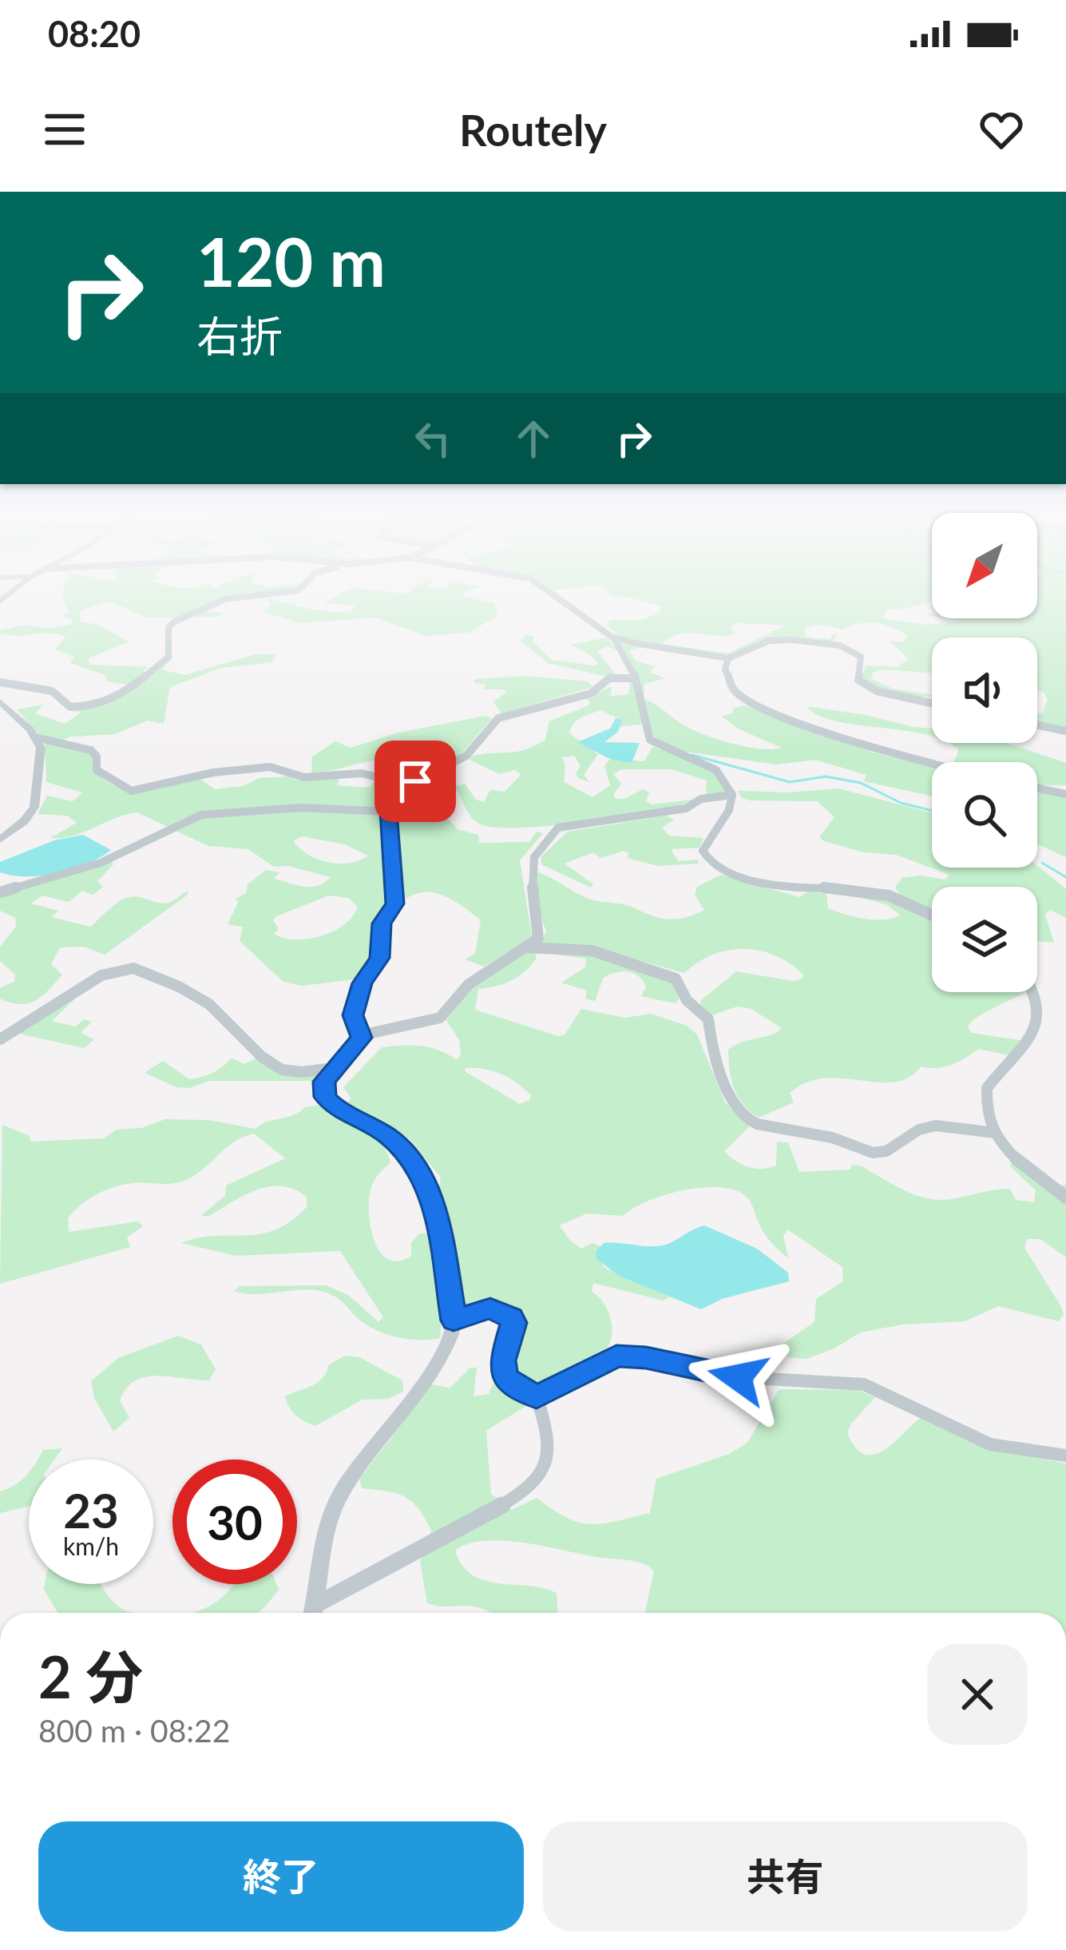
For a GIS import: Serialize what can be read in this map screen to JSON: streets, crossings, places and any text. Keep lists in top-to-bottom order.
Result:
{
  "north": "bottom left",
  "page": {
    "status": "08:20",
    "header": "Routely",
    "turn": ["120 m", "右折"],
    "speed": "23 km/h",
    "limit": "30",
    "heading": ["2 分", "800 m · 08:22"],
    "buttons": ["終了", "共有"]
  }
}
